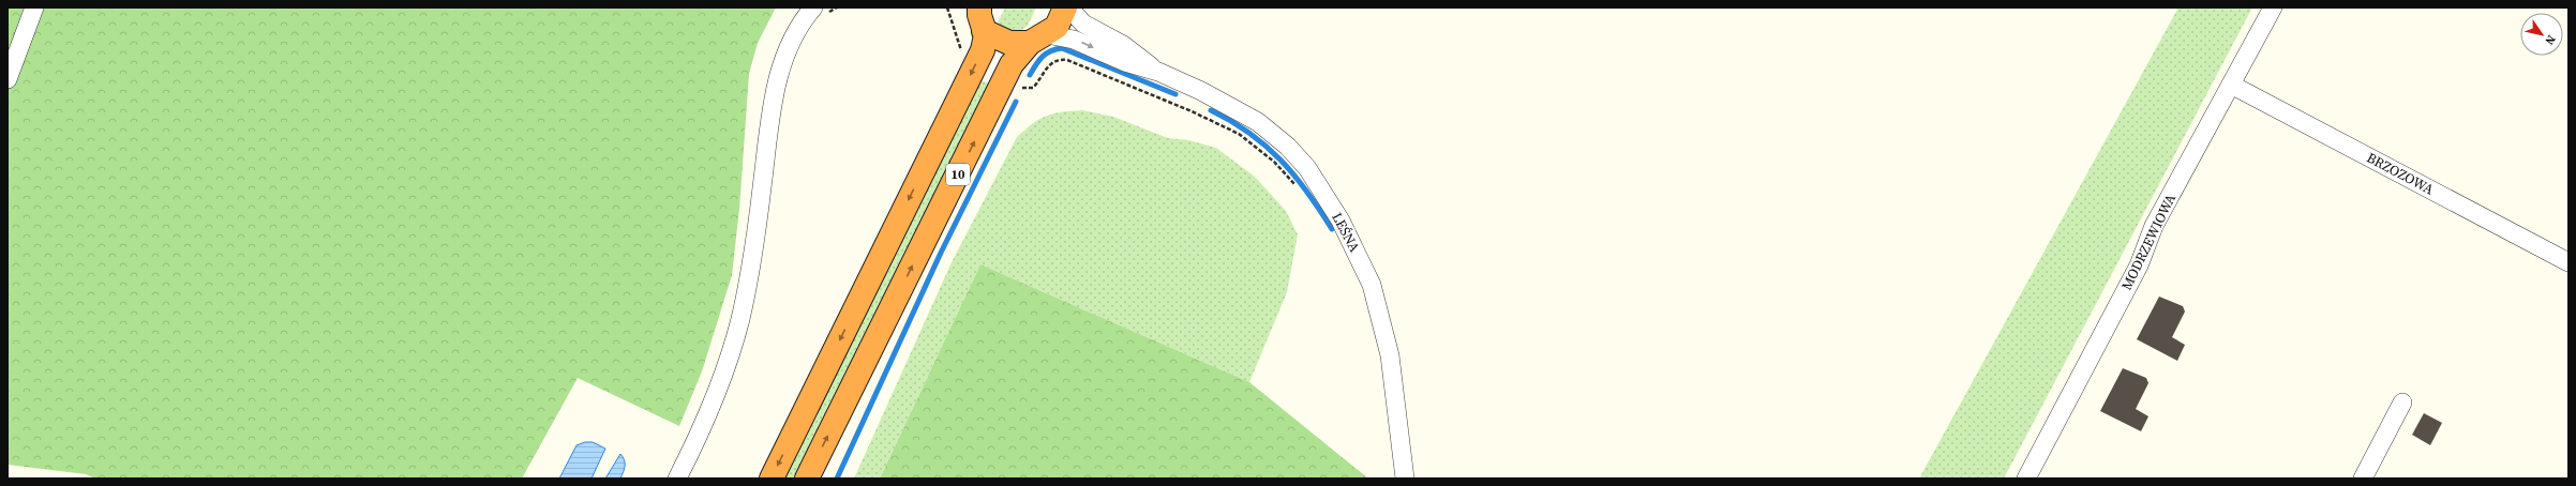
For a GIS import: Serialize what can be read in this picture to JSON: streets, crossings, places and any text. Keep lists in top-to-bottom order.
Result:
{
  "streets": {
    "highway": ["10"],
    "street": ["BRZOZOWA", "LEŚNA", "MODRZEWIOWA"]
  },
  "crossings": [
    ["BRZOZOWA", "MODRZEWIOWA"],
    ["10", "LEŚNA"]
  ],
  "north": "bottom right"
}
